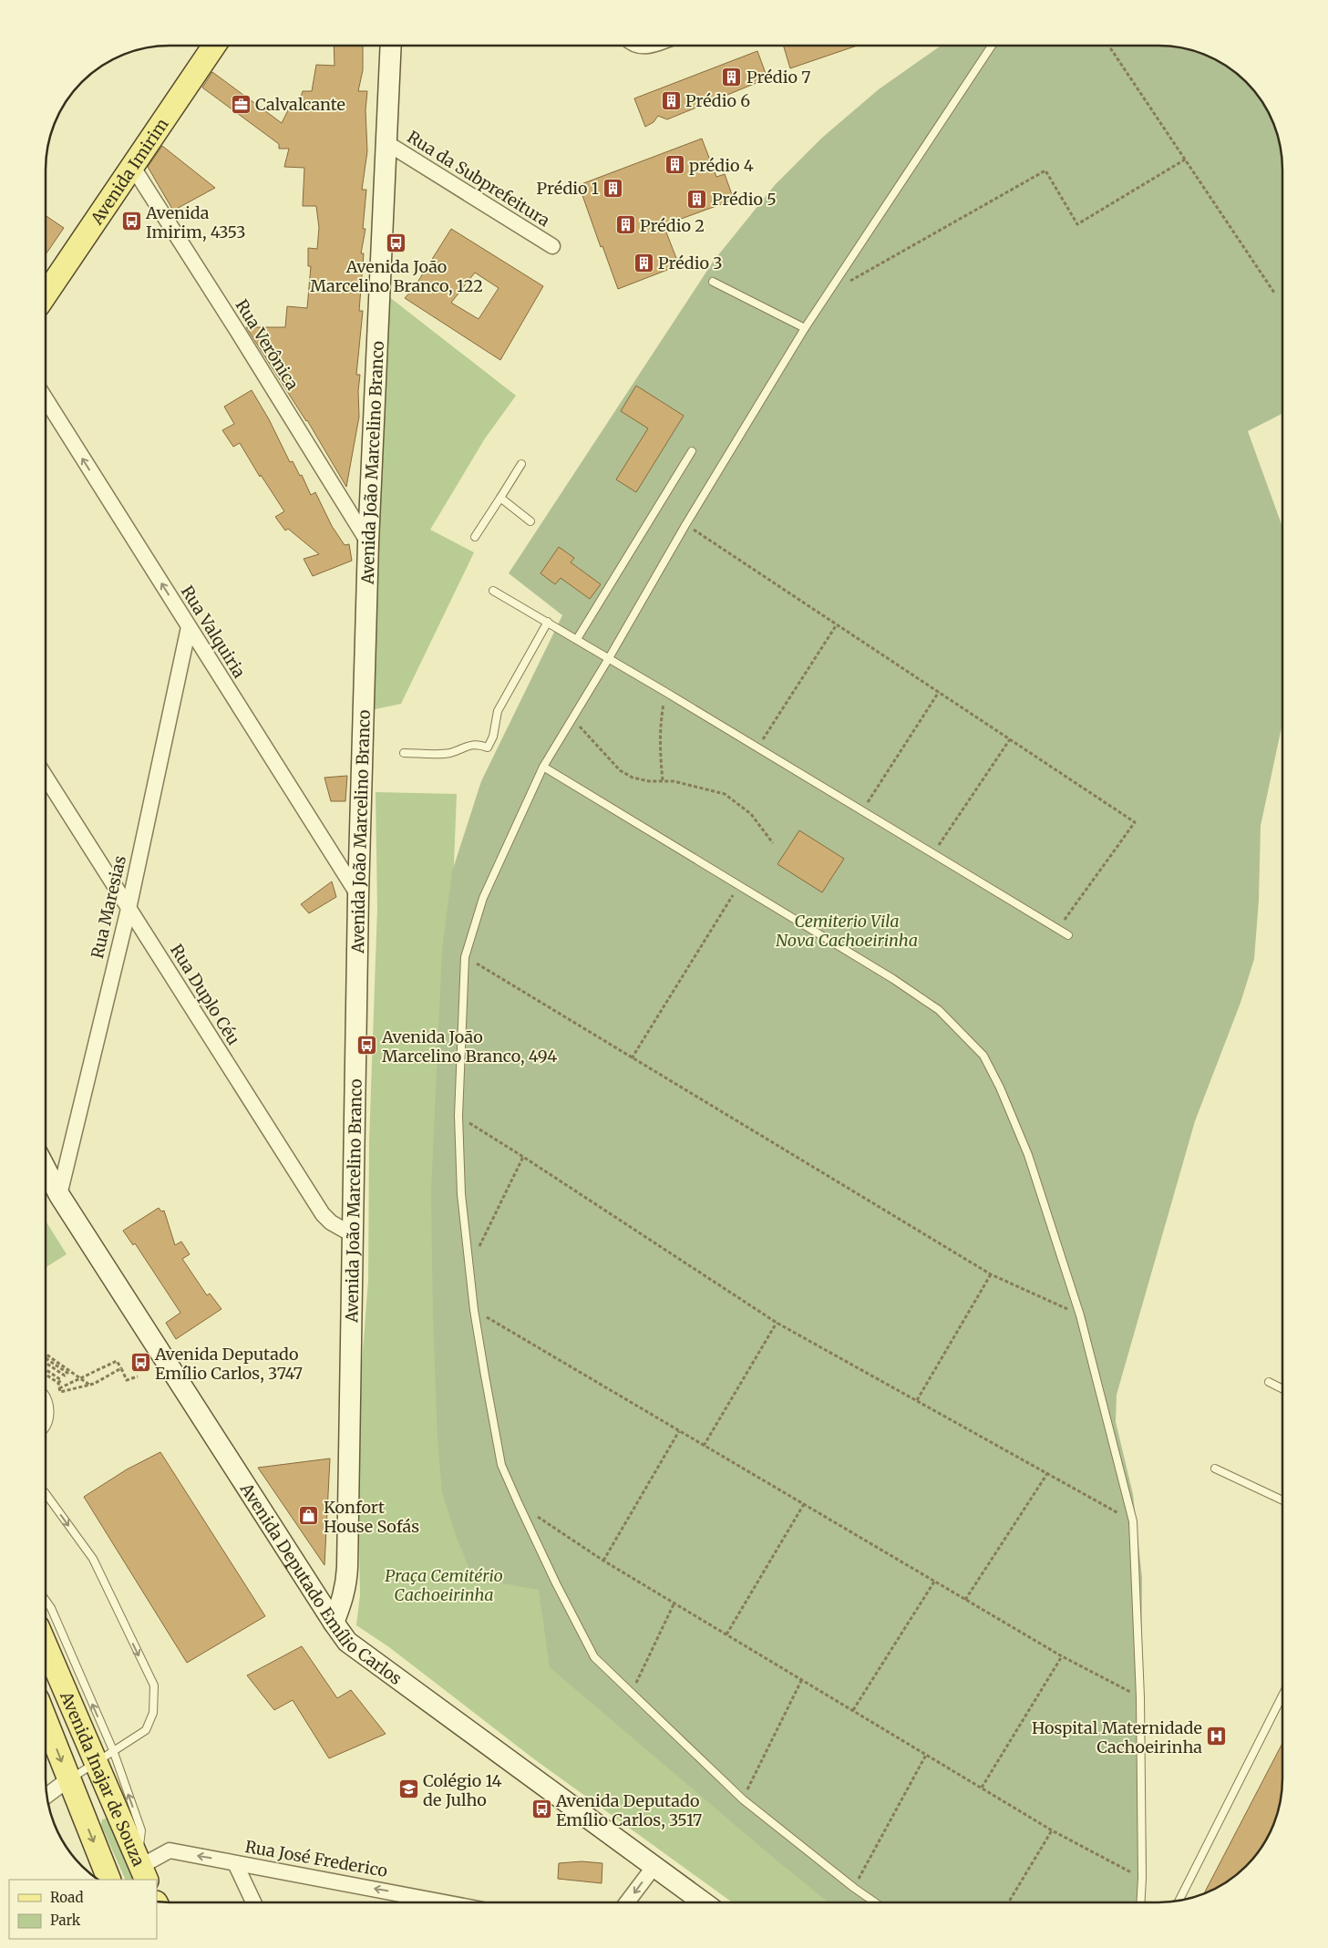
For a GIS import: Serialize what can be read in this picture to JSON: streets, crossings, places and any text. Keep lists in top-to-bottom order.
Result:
{
  "streets": {
    "main road": ["Avenida Imirim", "Avenida Inajar de Souza"],
    "street": [
      "Rua da Subprefeitura",
      "Rua Verônica",
      "Avenida João Marcelino Branco",
      "Rua Valquiria",
      "Rua Maresias",
      "Rua Duplo Céu",
      "Avenida Deputado Emílio Carlos",
      "Rua José Frederico"
    ]
  },
  "crossings": [
    ["Avenida Imirim", "Rua Verônica"],
    ["Rua da Subprefeitura", "Avenida João Marcelino Branco"],
    ["Rua Verônica", "Avenida João Marcelino Branco"],
    ["Avenida João Marcelino Branco", "Rua Valquiria"],
    ["Avenida João Marcelino Branco", "Rua Duplo Céu"],
    ["Avenida João Marcelino Branco", "Avenida Deputado Emílio Carlos"],
    ["Rua Valquiria", "Rua Maresias"],
    ["Rua Maresias", "Rua Duplo Céu"],
    ["Rua Maresias", "Avenida Deputado Emílio Carlos"],
    ["Avenida Inajar de Souza", "Rua José Frederico"]
  ],
  "one_way": ["Rua Valquiria", "Rua José Frederico"],
  "parks": ["Cemiterio Vila Nova Cachoeirinha", "Praça Cemitério Cachoeirinha"],
  "places": {
    "building": [
      "Prédio 7",
      "Prédio 6",
      "prédio 4",
      "Prédio 1",
      "Prédio 5",
      "Prédio 2",
      "Prédio 3"
    ],
    "office": ["Calvalcante"],
    "bus stop": [
      "Avenida Imirim, 4353",
      "Avenida João Marcelino Branco, 122",
      "Avenida João Marcelino Branco, 494",
      "Avenida Deputado Emílio Carlos, 3747",
      "Avenida Deputado Emílio Carlos, 3517"
    ],
    "shop": ["Konfort House Sofás"],
    "hospital": ["Hospital Maternidade Cachoeirinha"],
    "school or university": ["Colégio 14 de Julho"]
  },
  "legend": ["Road", "Park"]
}
